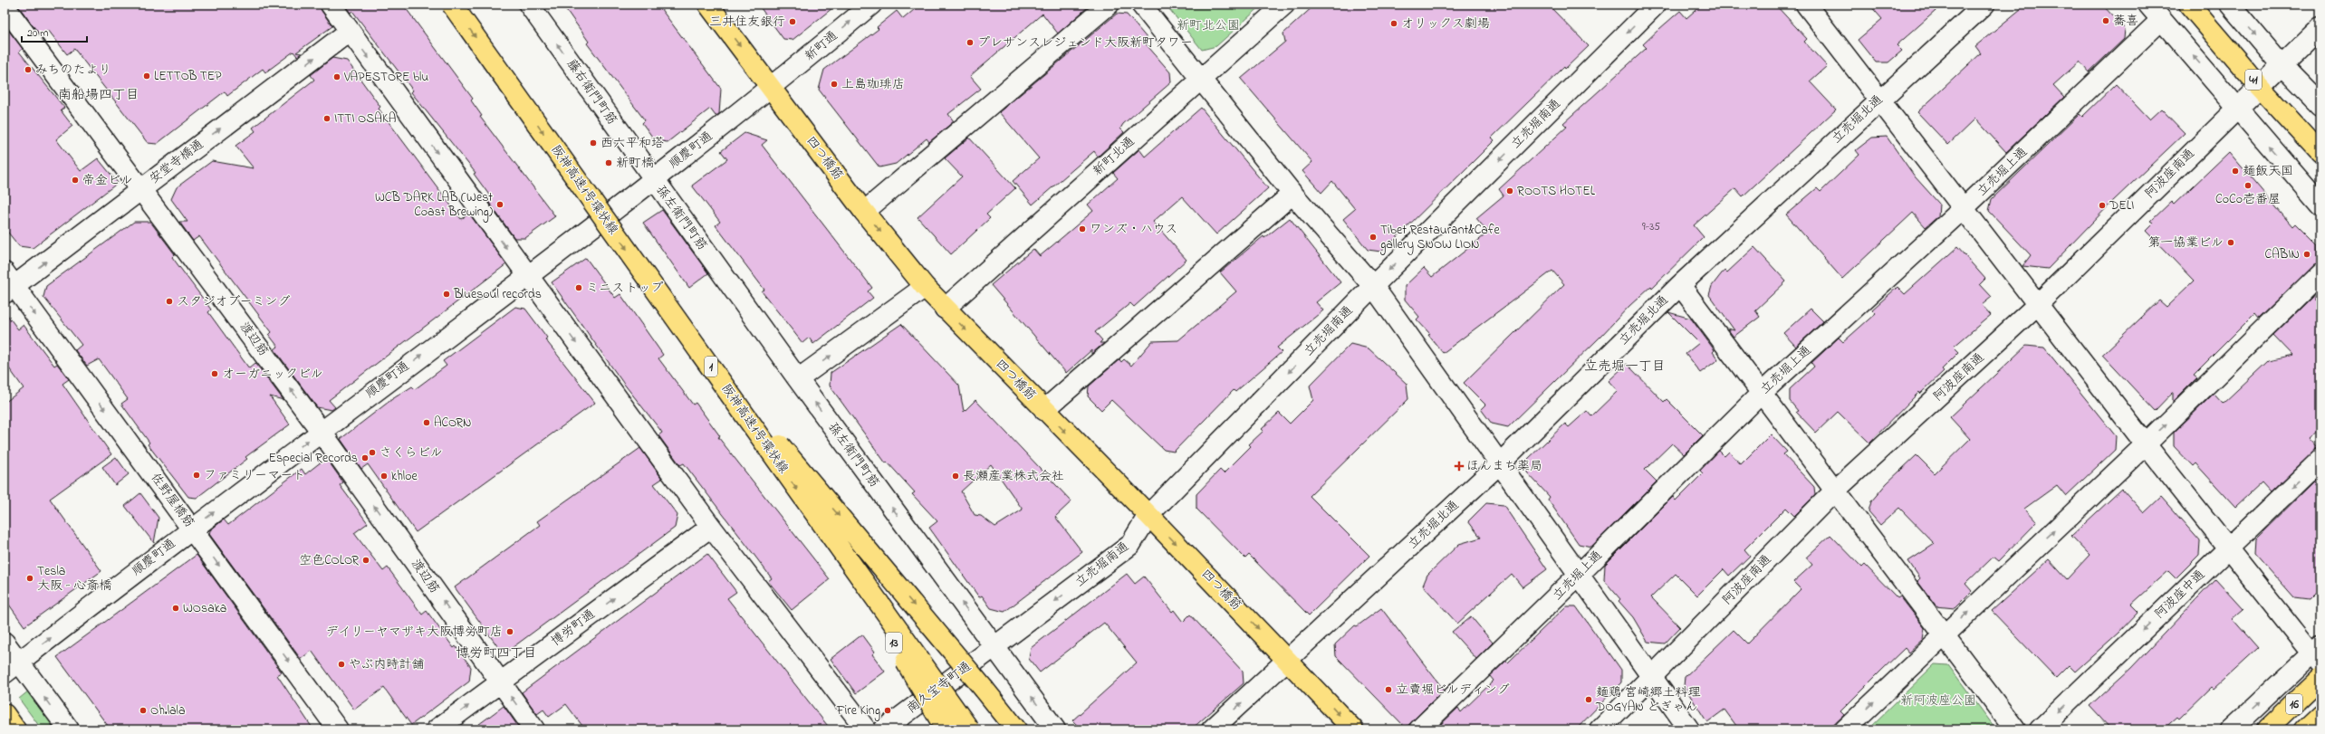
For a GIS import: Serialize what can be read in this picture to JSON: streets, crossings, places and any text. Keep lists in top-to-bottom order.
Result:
{
  "streets": {
    "main road": [
      "41",
      "四つ橋筋",
      "阪神高速1号環状線",
      "1",
      "13",
      "16"
    ],
    "street": [
      "新町通",
      "藤右衛門町筋",
      "立売堀北通",
      "立売堀南通",
      "順慶町通",
      "新町北通",
      "安堂寺橋通",
      "立売堀上通",
      "阿波座南通",
      "孫左衛門町筋",
      "渡辺筋",
      "佐野屋橋筋",
      "阿波座中通",
      "博労町通",
      "南久宝寺町通"
    ]
  },
  "crossings": [
    ["新町通", "順慶町通"],
    ["新町通", "四つ橋筋"],
    ["41", "阿波座南通"],
    ["藤右衛門町筋", "順慶町通"],
    ["藤右衛門町筋", "孫左衛門町筋"],
    ["立売堀北通", "四つ橋筋"],
    ["立売堀南通", "四つ橋筋"],
    ["立売堀南通", "孫左衛門町筋"],
    ["立売堀南通", "南久宝寺町通"],
    ["順慶町通", "四つ橋筋"],
    ["順慶町通", "孫左衛門町筋"],
    ["順慶町通", "渡辺筋"],
    ["順慶町通", "佐野屋橋筋"],
    ["新町北通", "四つ橋筋"],
    ["安堂寺橋通", "渡辺筋"],
    ["安堂寺橋通", "佐野屋橋筋"],
    ["阪神高速1号環状線", "13"],
    ["孫左衛門町筋", "南久宝寺町通"],
    ["渡辺筋", "博労町通"]
  ],
  "one_way": [
    "順慶町通",
    "四つ橋筋",
    "安堂寺橋通",
    "渡辺筋",
    "佐野屋橋筋",
    "博労町通"
  ],
  "districts": ["南船場四丁目", "立売堀一丁目", "博労町四丁目"],
  "parks": ["新町北公園", "新阿波座公園"],
  "places": {
    "other": [
      "蕎喜",
      "三井住友銀行",
      "オリックス劇場",
      "プレサンスレジェンド大阪新町タワー",
      "みちのたより",
      "LETTOB TEP",
      "VAPESTORE blu",
      "上島珈琲店",
      "ITTI OSAKA",
      "西六平和塔",
      "新町橋",
      "麺飯天国",
      "帝金ビル",
      "CoCo壱番屋",
      "ROOTS HOTEL",
      "WCB DARK LAB (West Coast Brewing)",
      "DELI",
      "ワンズ・ハウス",
      "Tibet Restaurant&Cafe gallery SNOW LION",
      "第一協業ビル",
      "CABIN",
      "ミニストップ",
      "Bluesoul records",
      "スタジオブーミング",
      "オーガニックビル",
      "ACORN",
      "さくらビル",
      "Especial Records",
      "ファミリーマート",
      "khloe",
      "長瀬産業株式会社",
      "空色COLOR",
      "Tesla 大阪 - 心斎橋",
      "WOsaka",
      "デイリ－ヤマザキ大阪博労町店",
      "やぶ内時計舗",
      "立賣堀ビルディング",
      "麺鶏 宮崎郷土料理 DOGYAN どぎゃん",
      "Oh.lala",
      "Fire King"
    ],
    "health": ["ほんまち薬局"]
  },
  "house_numbers": ["9-35"],
  "scale_bar": "20 m"
}
